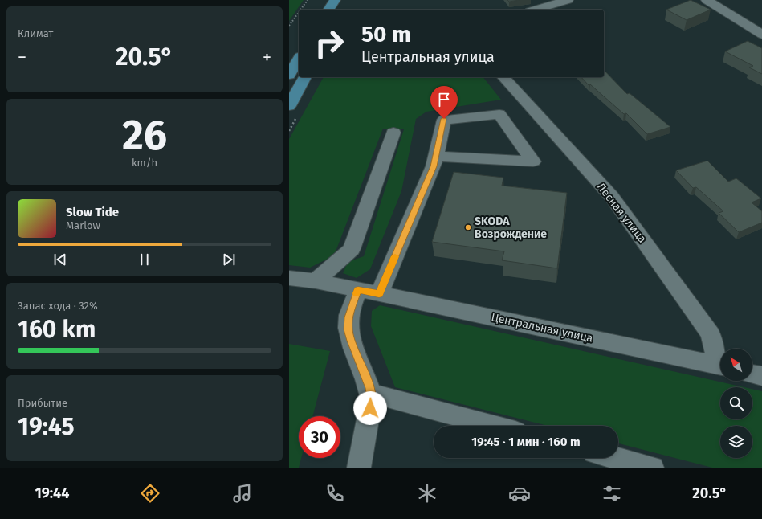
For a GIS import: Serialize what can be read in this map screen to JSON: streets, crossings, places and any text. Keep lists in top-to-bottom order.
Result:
{
  "streets": {
    "street": ["Лесная улица", "Центральная улица"]
  },
  "places": ["SKODA Возрождение"],
  "north": "top left",
  "page": {
    "tile": [
      "Климат",
      ["26", "km/h"],
      ["Запас хода · 32%", "160 km"],
      ["Прибытие", "19:45"]
    ],
    "turn": ["50 m", "Центральная улица"],
    "heat": ["−", "20.5°", "+"],
    "song": ["Slow Tide", "Marlow"],
    "limit": "30",
    "trip": "19:45 · 1 мин · 160 m",
    "tabs": ["19:44", "20.5°"]
  }
}
